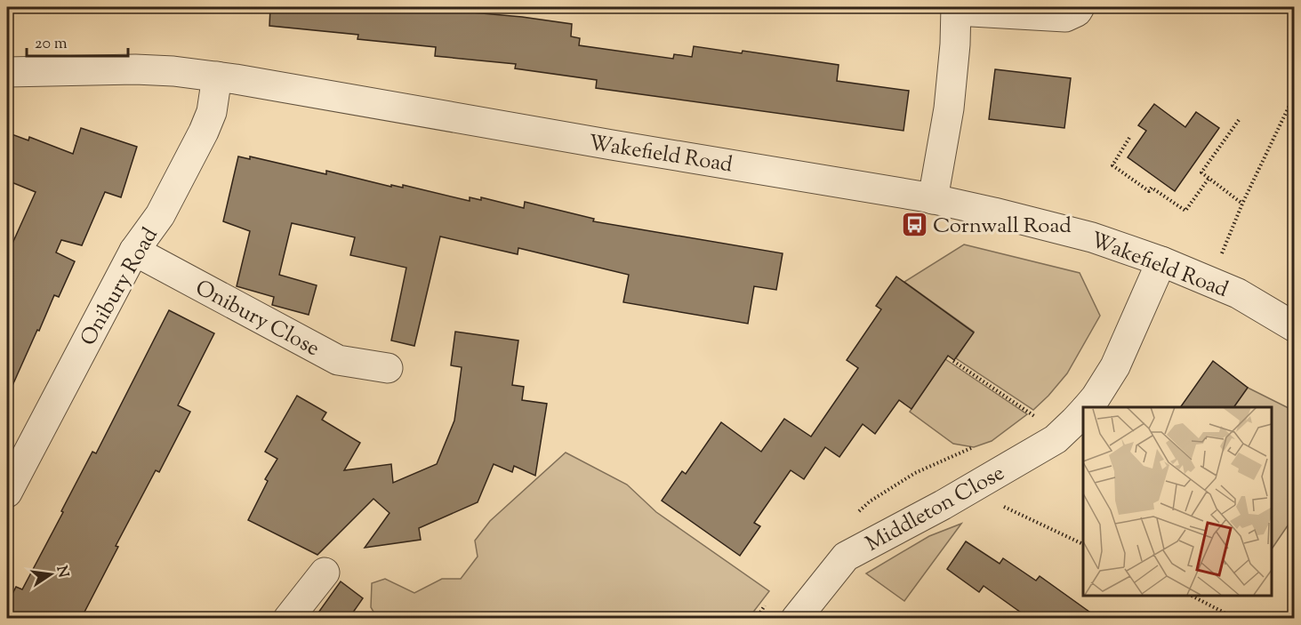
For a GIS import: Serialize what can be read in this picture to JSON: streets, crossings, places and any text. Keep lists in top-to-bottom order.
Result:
{
  "streets": {
    "street": [
      "Wakefield Road",
      "Onibury Road",
      "Onibury Close",
      "Middleton Close"
    ]
  },
  "crossings": [
    ["Wakefield Road", "Onibury Road"],
    ["Wakefield Road", "Middleton Close"],
    ["Onibury Road", "Onibury Close"]
  ],
  "places": {
    "bus stop": ["Cornwall Road"]
  },
  "scale_bar": "20 m",
  "north": "right"
}
